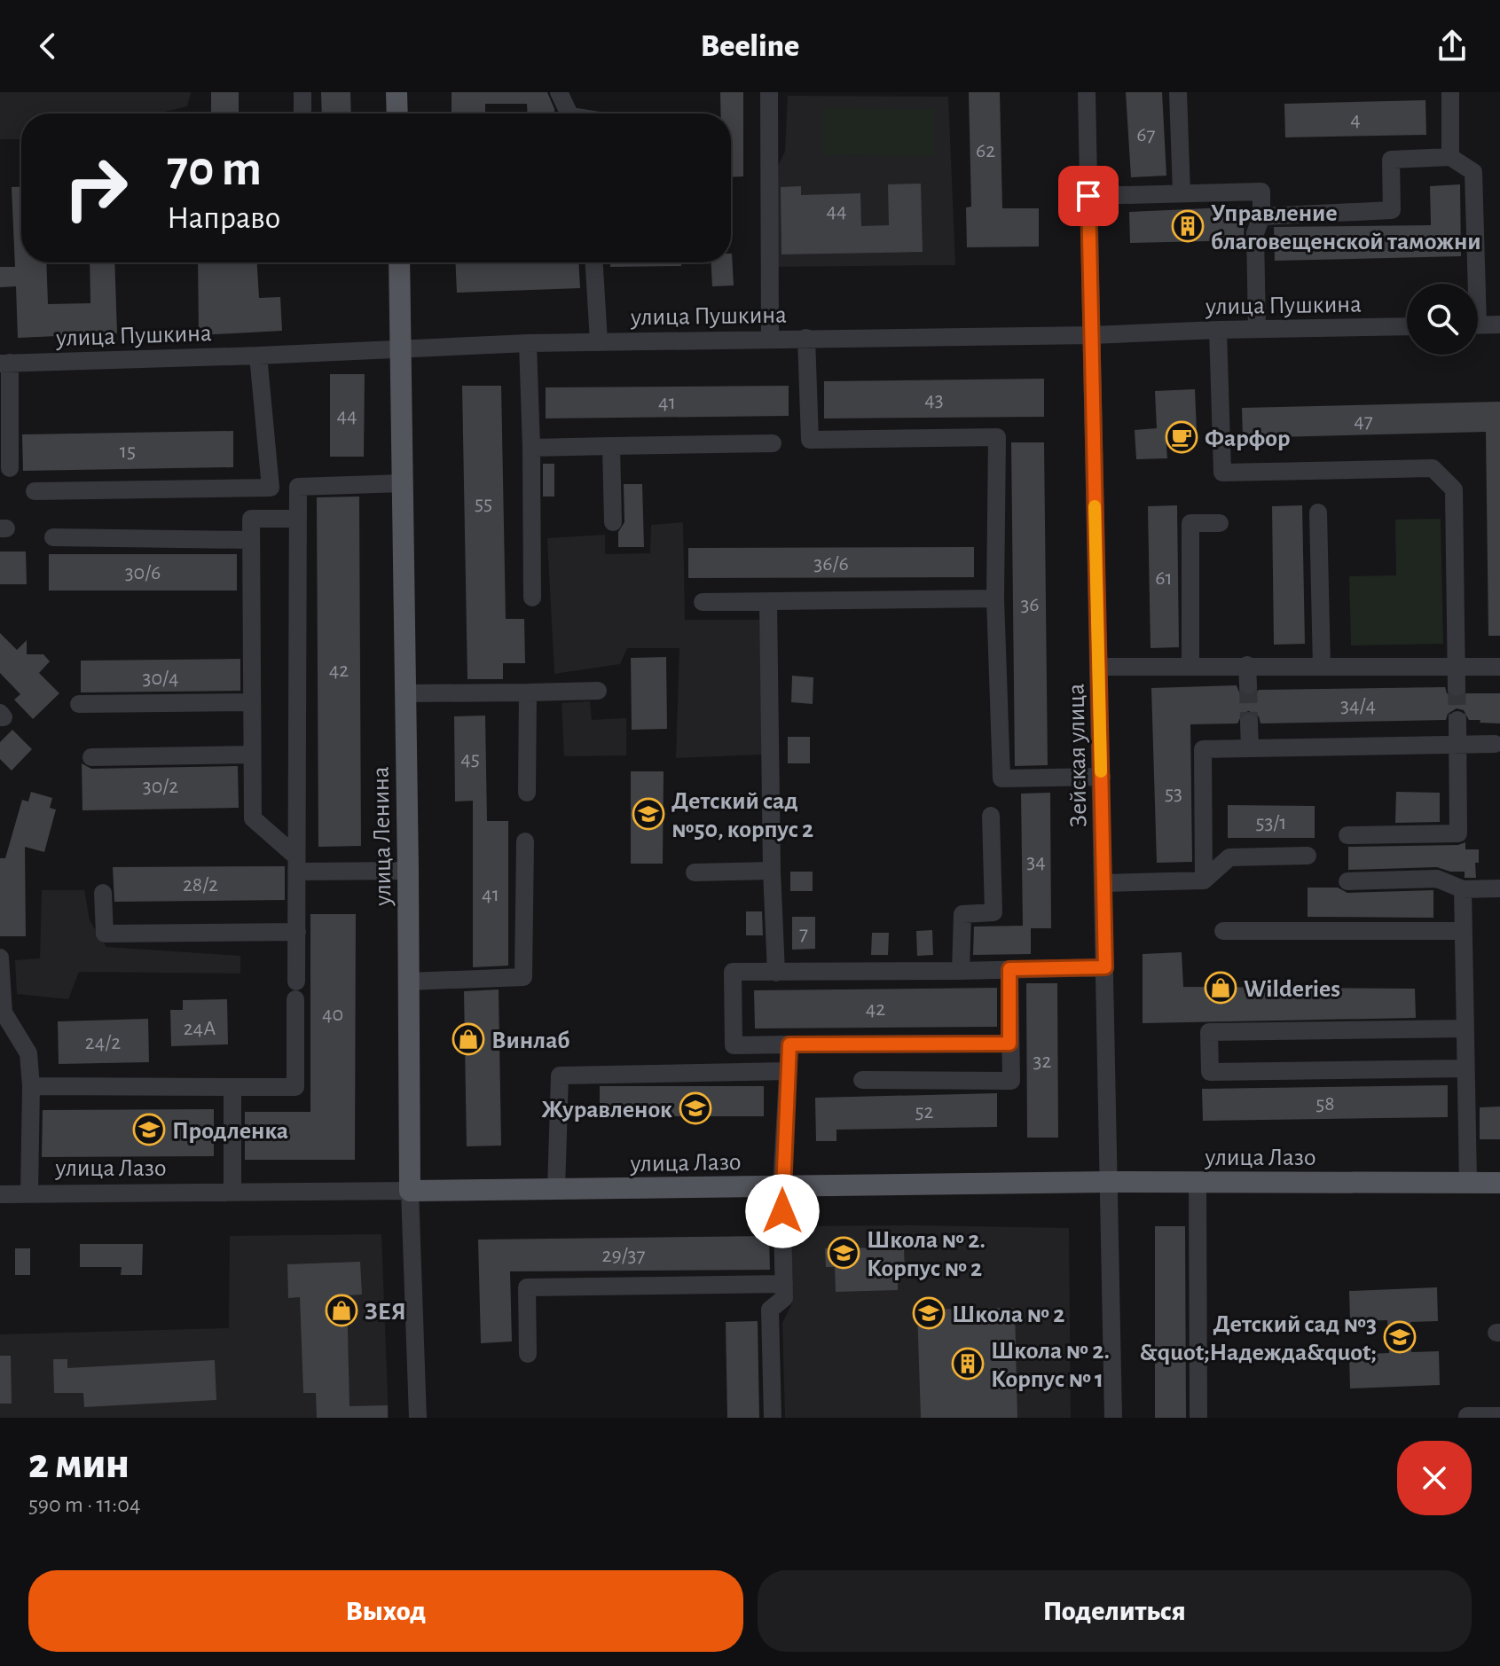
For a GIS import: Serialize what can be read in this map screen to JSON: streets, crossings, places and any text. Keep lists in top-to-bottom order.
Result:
{
  "streets": {
    "main road": ["улица Ленина", "улица Лазо"],
    "street": ["улица Пушкина", "Зейская улица"]
  },
  "crossings": [
    ["улица Пушкина", "Зейская улица"],
    ["улица Пушкина", "улица Ленина"],
    ["Зейская улица", "улица Лазо"],
    ["улица Ленина", "улица Лазо"]
  ],
  "places": {
    "building": ["Управление благовещенской таможни", "Школа № 2. Корпус № 1"],
    "cafe": ["Фарфор"],
    "school or university": [
      "Детский сад №50, корпус 2",
      "Журавленок",
      "Продленка",
      "Школа № 2. Корпус № 2",
      "Школа № 2",
      "Детский сад №3 &quot;Надежда&quot;"
    ],
    "shop": ["Wilderies", "Винлаб", "ЗЕЯ"]
  },
  "house_numbers": [
    "4",
    "67",
    "62",
    "44",
    "43",
    "41",
    "44",
    "47",
    "15",
    "55",
    "36/6",
    "30/6",
    "61",
    "36",
    "42",
    "30/4",
    "34/4",
    "45",
    "30/2",
    "53",
    "53/1",
    "34",
    "28/2",
    "41",
    "7",
    "42",
    "40",
    "24А",
    "24/2",
    "32",
    "58",
    "52",
    "29/37"
  ],
  "page": {
    "header": "Beeline",
    "turn": ["70 m", "Направо"],
    "heading": ["2 мин", "590 m · 11:04"],
    "buttons": ["Выход", "Поделиться"]
  }
}
